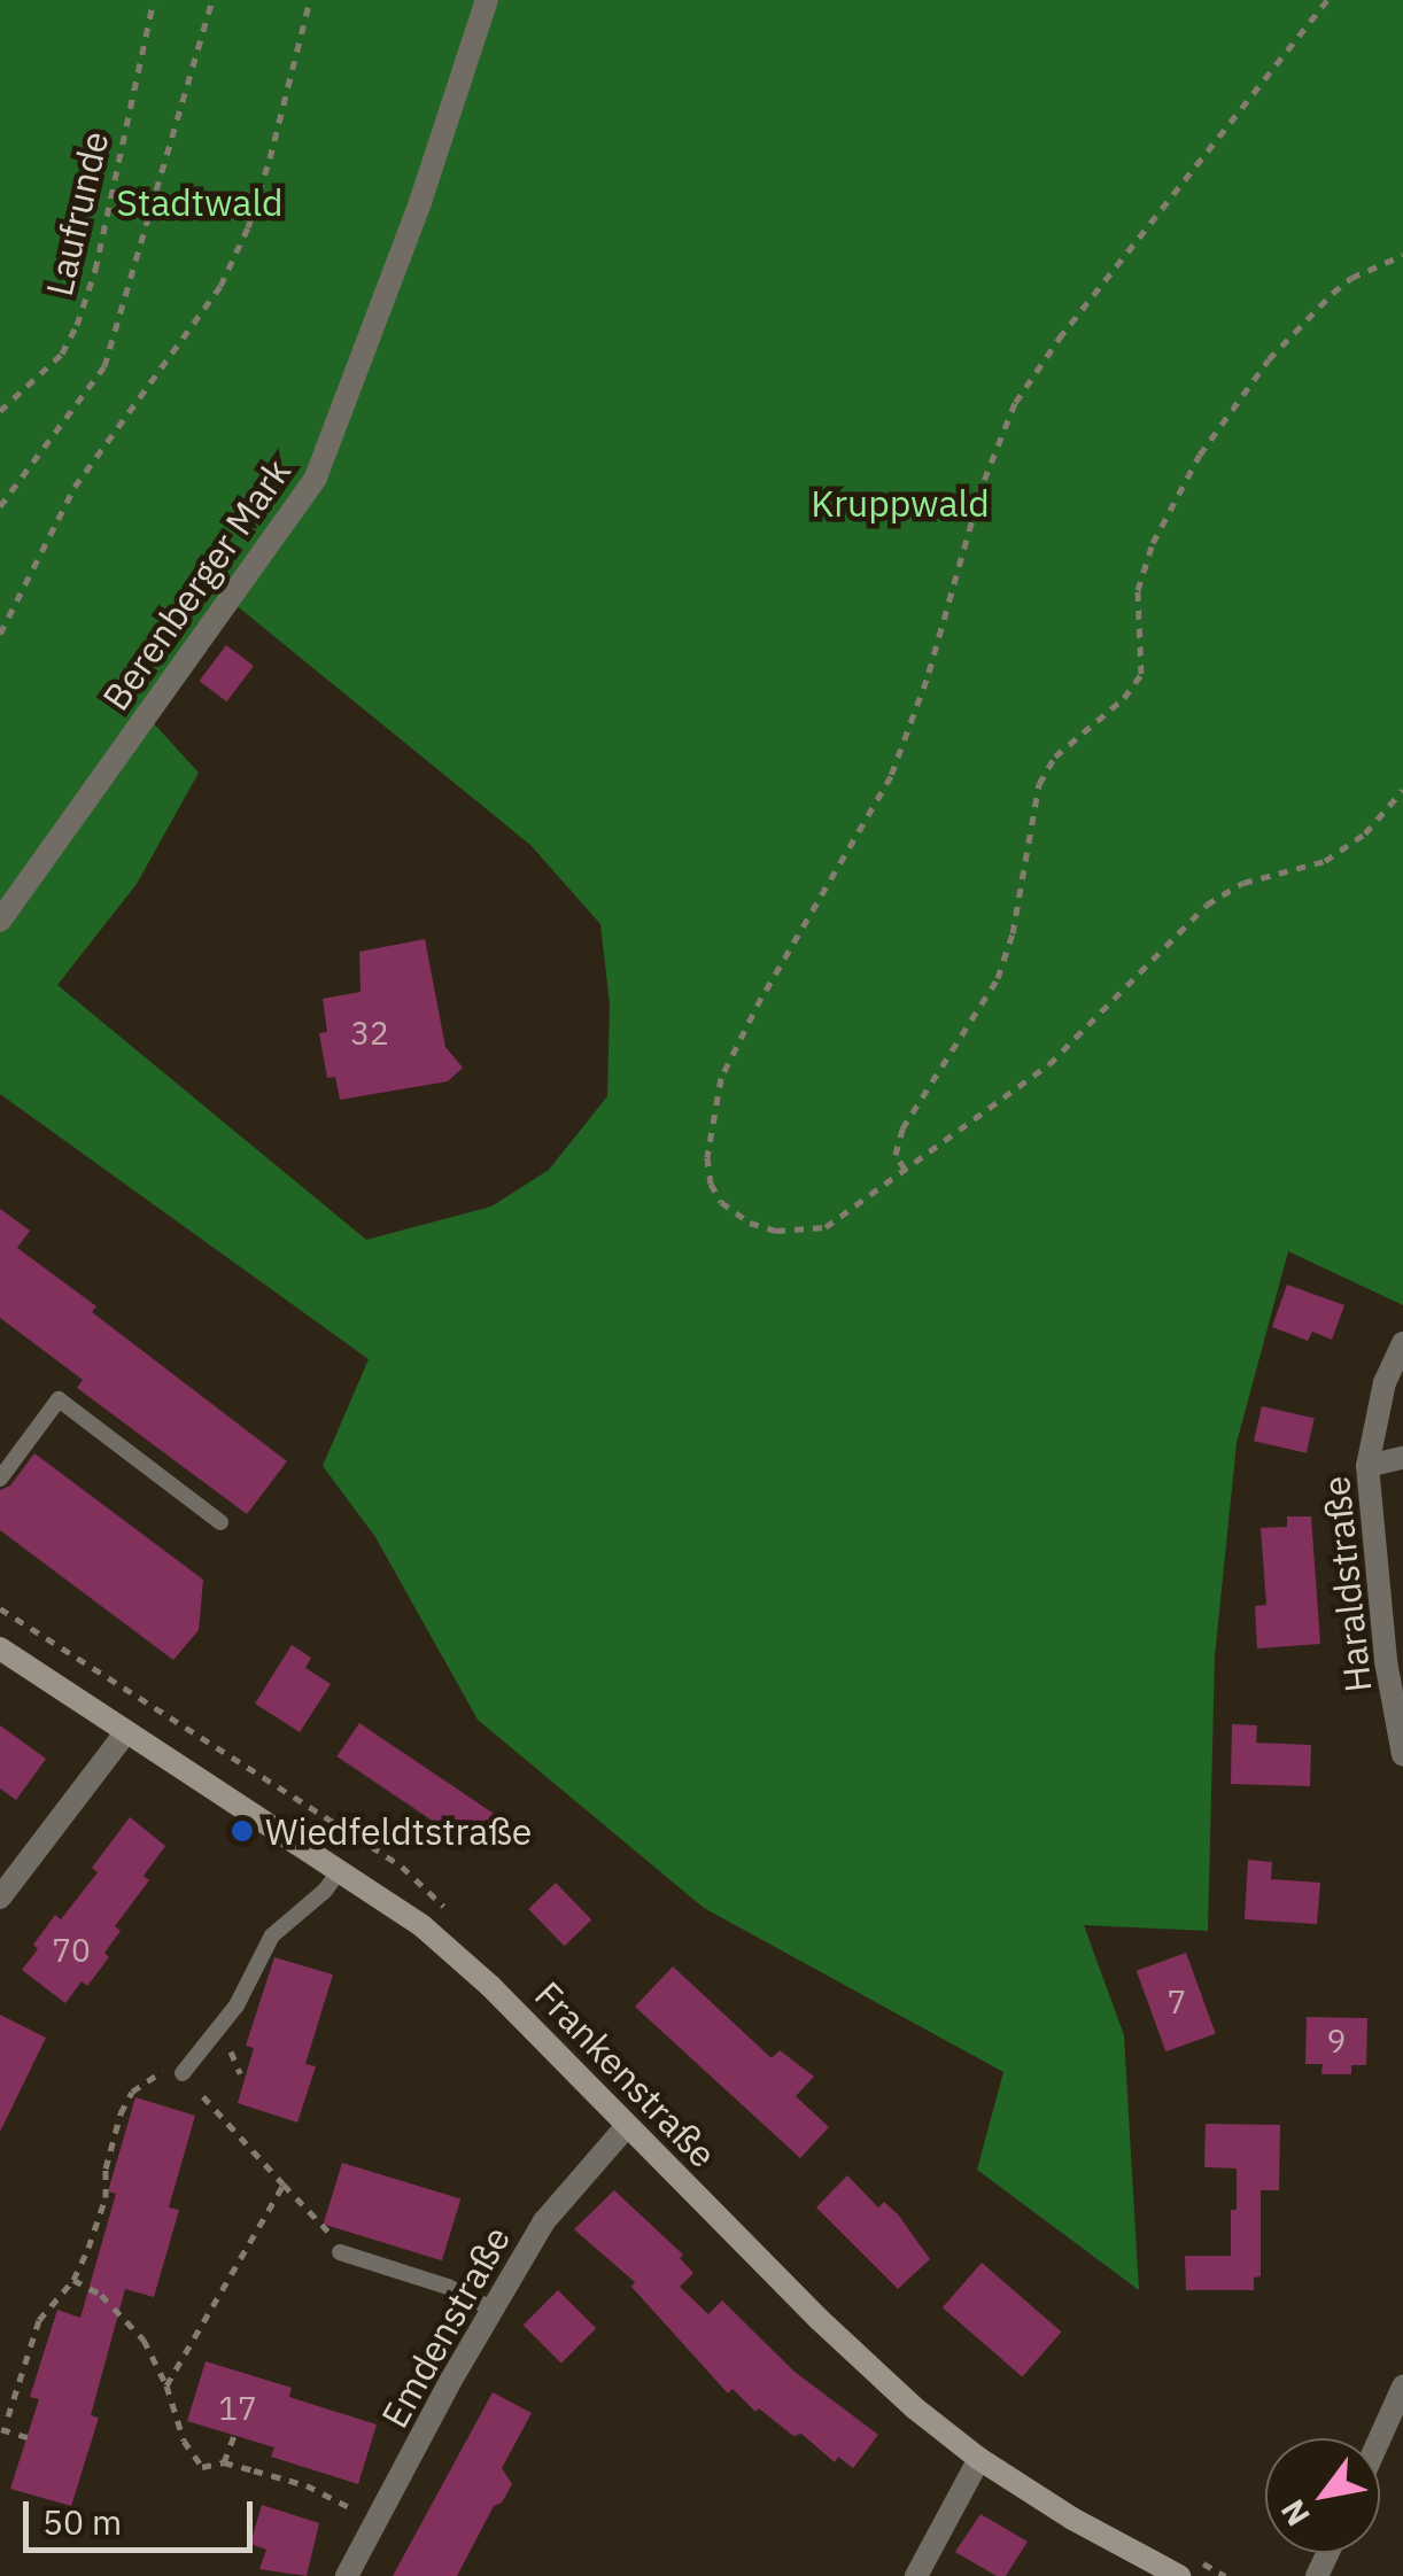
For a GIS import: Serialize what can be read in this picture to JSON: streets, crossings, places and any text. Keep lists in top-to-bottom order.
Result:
{
  "streets": {
    "main road": ["Frankenstraße"],
    "street": ["Berenberger Mark", "Haraldstraße", "Emdenstraße"],
    "path": ["Laufrunde"]
  },
  "crossings": [
    ["Frankenstraße", "Emdenstraße"]
  ],
  "parks": ["Stadtwald", "Kruppwald"],
  "places": ["Wiedfeldtstraße"],
  "house_numbers": [
    "32",
    "70",
    "7",
    "9",
    "17"
  ],
  "scale_bar": "50 m",
  "north": "bottom left"
}
